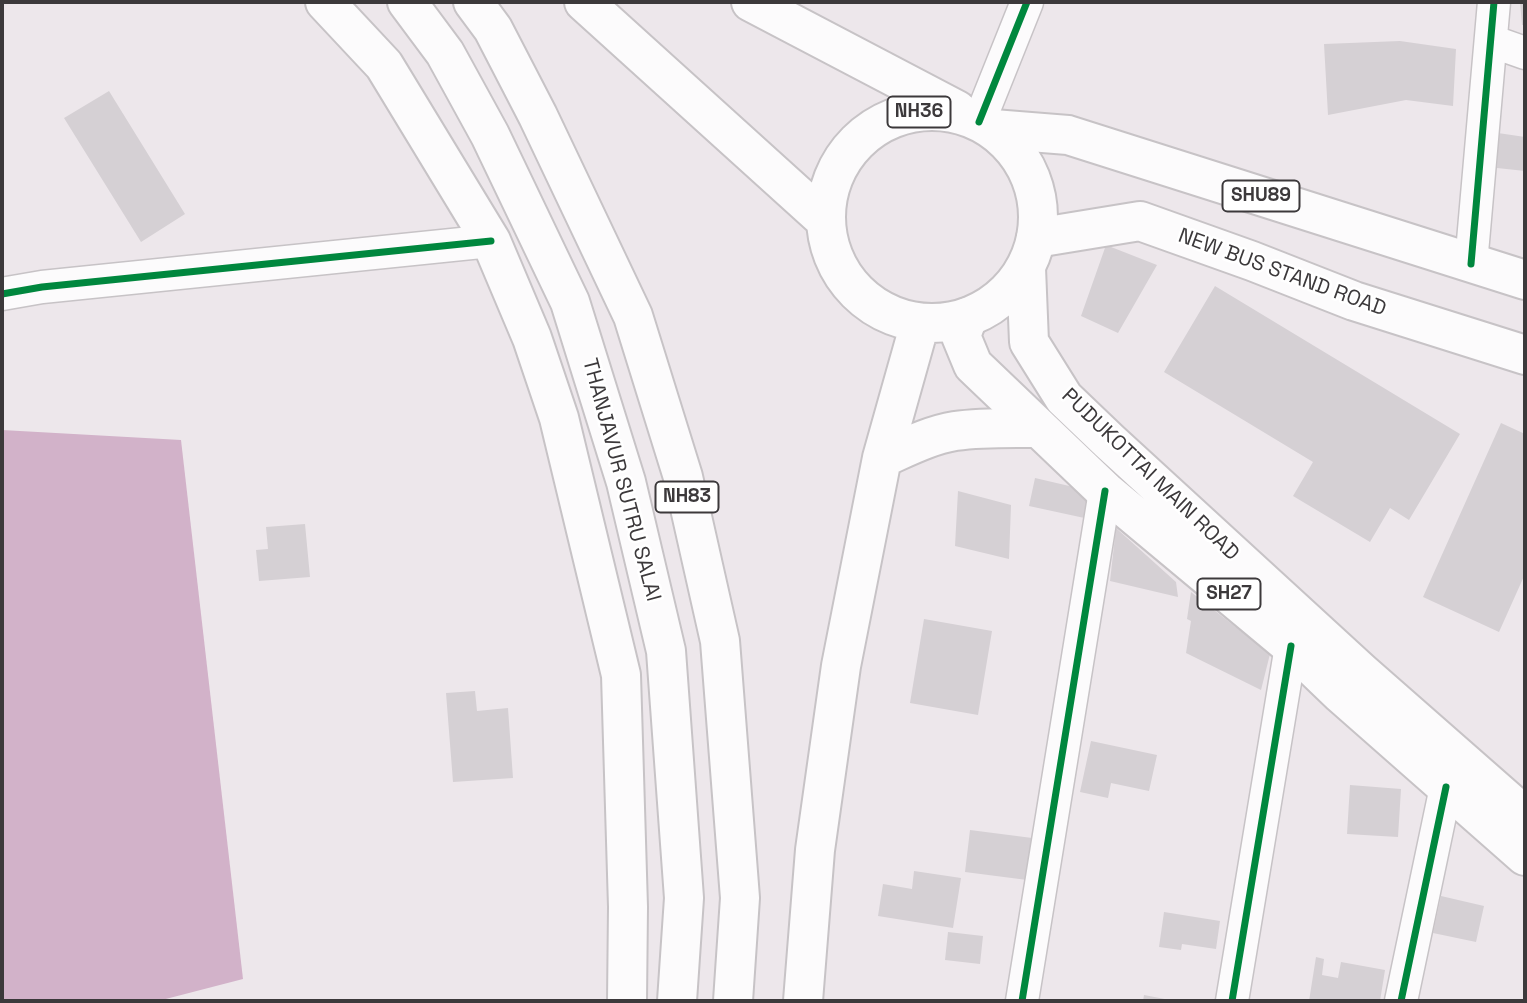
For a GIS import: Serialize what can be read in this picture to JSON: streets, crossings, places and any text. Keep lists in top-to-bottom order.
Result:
{
  "streets": {
    "main road": [
      "NH36",
      "SHU89",
      "NEW BUS STAND ROAD",
      "PUDUKOTTAI MAIN ROAD",
      "THANJAVUR SUTRU SALAI",
      "NH83",
      "SH27"
    ]
  },
  "crossings": [
    ["NH36", "SHU89"],
    ["NH36", "NEW BUS STAND ROAD"],
    ["NH36", "PUDUKOTTAI MAIN ROAD"],
    ["NH36", "SH27"],
    ["SHU89", "NEW BUS STAND ROAD"],
    ["SHU89", "PUDUKOTTAI MAIN ROAD"],
    ["SHU89", "SH27"],
    ["NEW BUS STAND ROAD", "PUDUKOTTAI MAIN ROAD"],
    ["NEW BUS STAND ROAD", "SH27"],
    ["PUDUKOTTAI MAIN ROAD", "SH27"]
  ]
}
